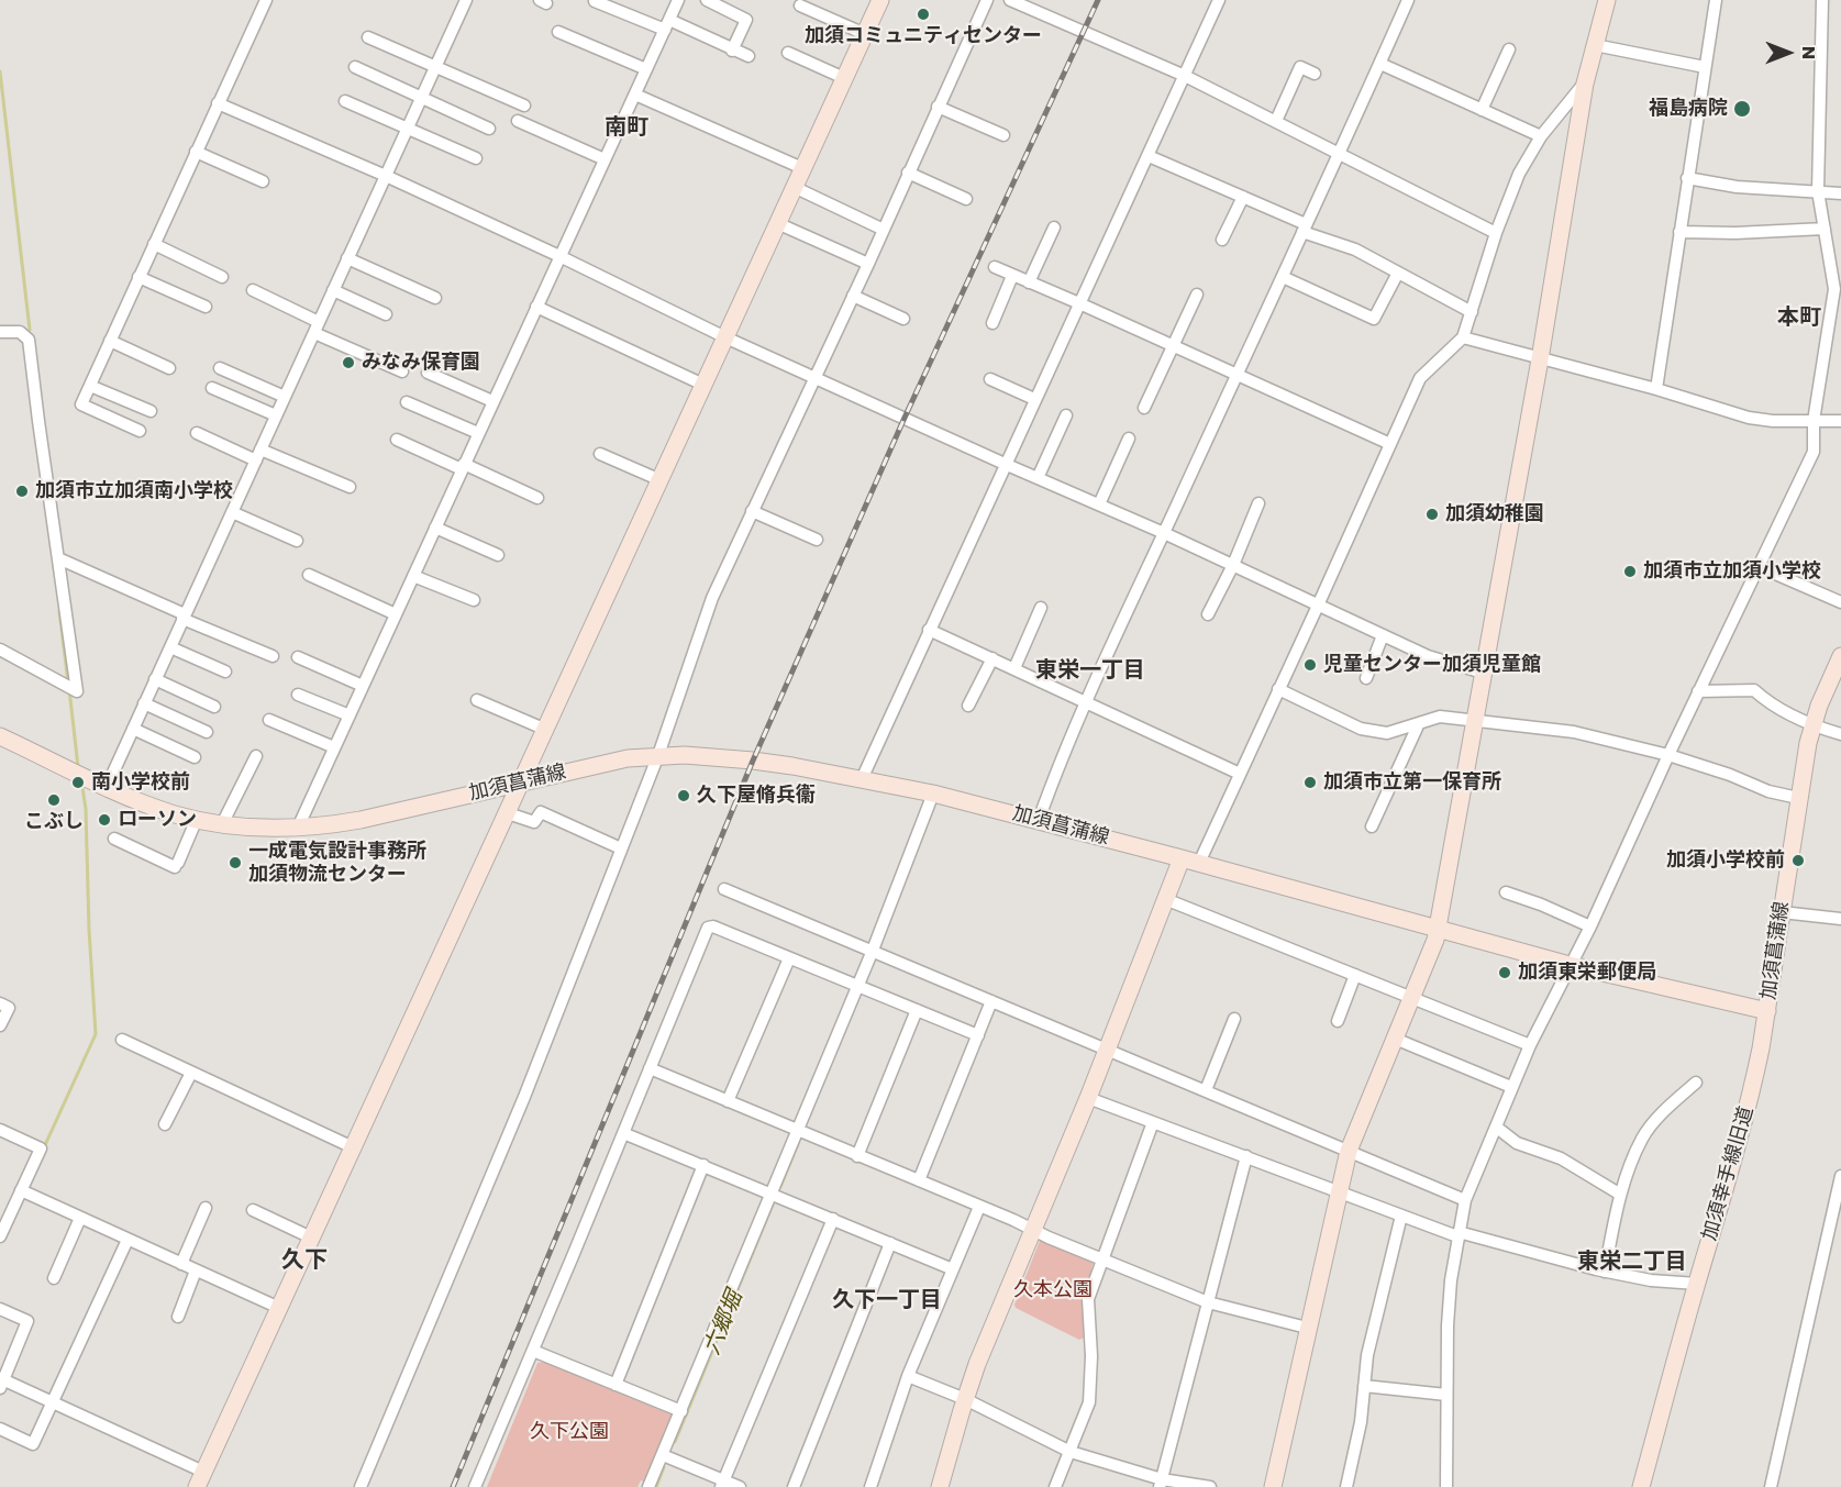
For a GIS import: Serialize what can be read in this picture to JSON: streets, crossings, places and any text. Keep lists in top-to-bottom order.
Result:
{
  "streets": {
    "street": ["加須菖蒲線", "加須幸手線旧道"]
  },
  "crossings": [
    ["加須菖蒲線", "加須幸手線旧道"]
  ],
  "districts": [
    "南町",
    "本町",
    "東栄一丁目",
    "久下",
    "東栄二丁目",
    "久下一丁目"
  ],
  "water": ["六郷堀"],
  "parks": ["久本公園", "久下公園"],
  "places": [
    "加須コミュニティセンター",
    "福島病院",
    "みなみ保育園",
    "加須市立加須南小学校",
    "加須幼稚園",
    "加須市立加須小学校",
    "児童センター加須児童館",
    "南小学校前",
    "加須市立第一保育所",
    "久下屋脩兵衞",
    "こぶし",
    "ローソン",
    "加須小学校前",
    "一成電気設計事務所 加須物流センター",
    "加須東栄郵便局"
  ],
  "north": "right"
}
